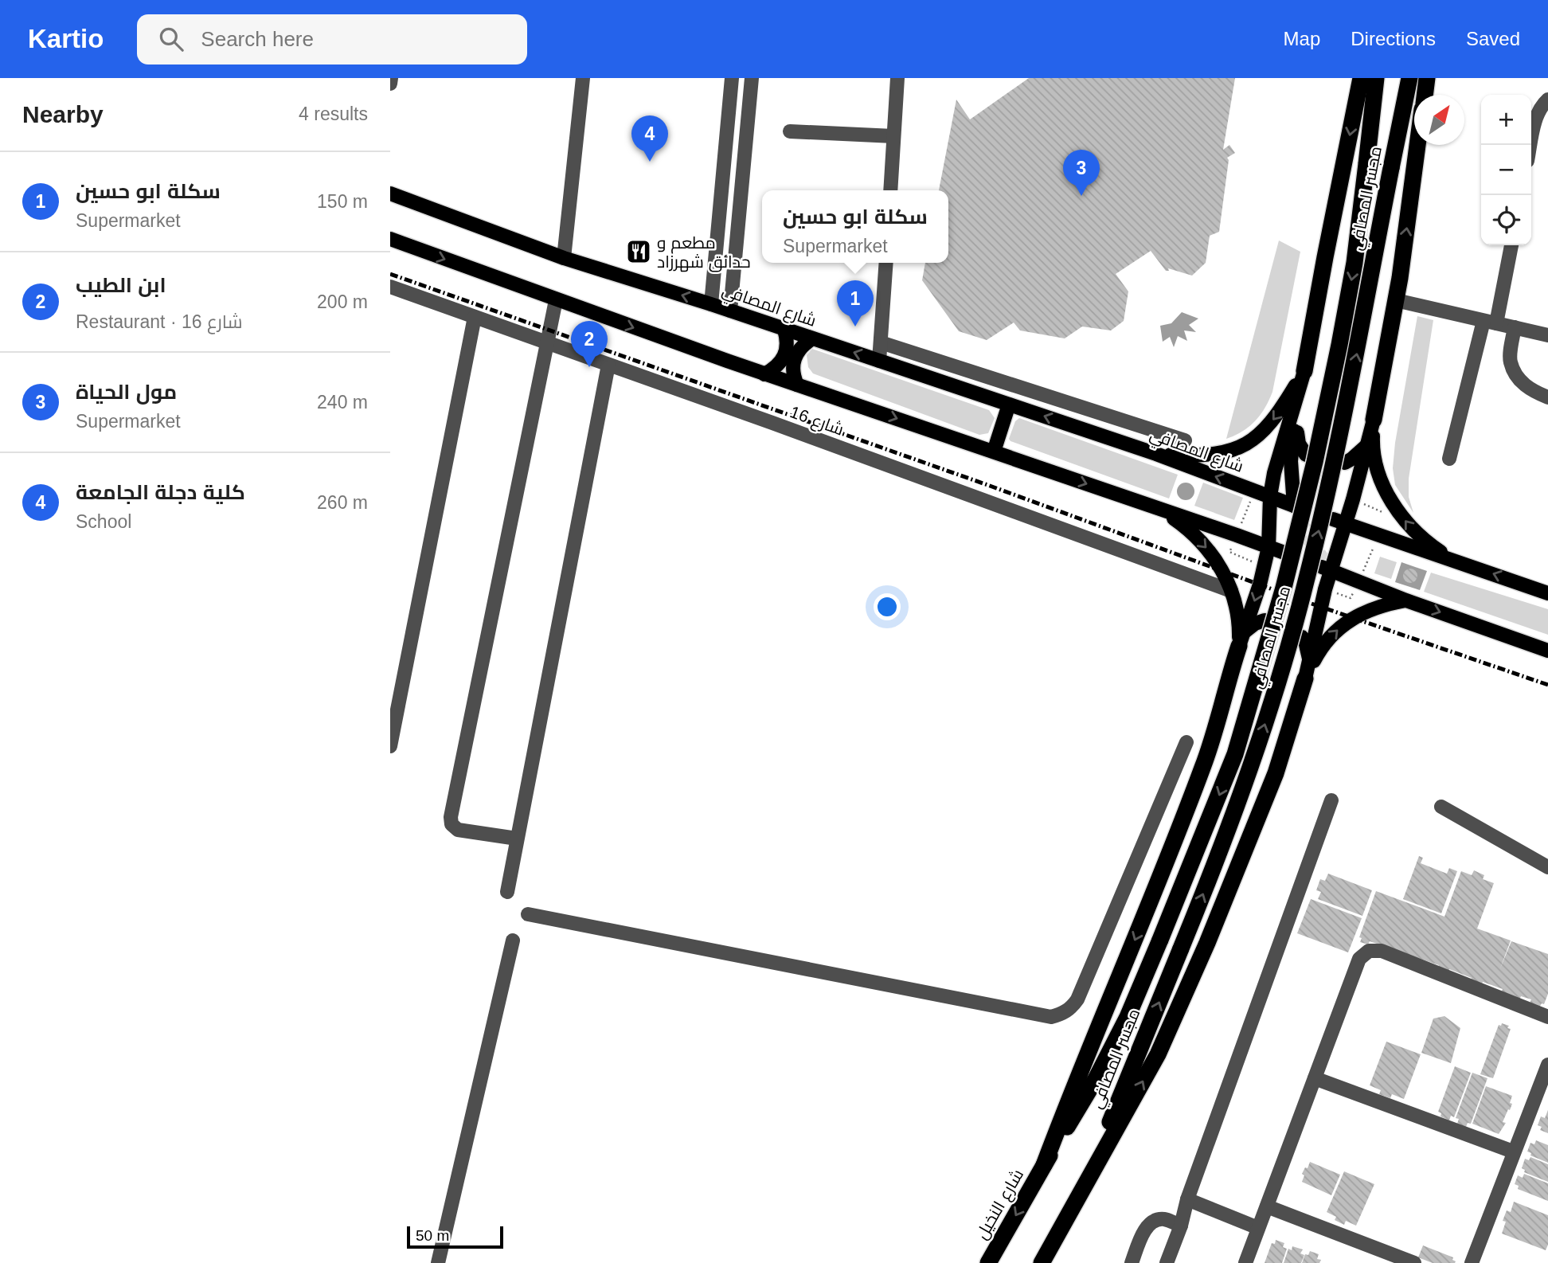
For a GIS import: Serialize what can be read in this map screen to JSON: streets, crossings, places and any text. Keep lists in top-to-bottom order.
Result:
{
  "streets": {
    "highway": ["مجسر المصافي", "شارع النخيل"],
    "main road": ["شارع المصافي"],
    "street": ["شارع 16"]
  },
  "crossings": [
    ["مجسر المصافي", "شارع النخيل"]
  ],
  "places": {
    "restaurant": ["مطعم و حدائق شهرزاد"]
  },
  "scale_bar": "50 m",
  "north": "top right",
  "page": {
    "header": "Kartio",
    "search": "Search here",
    "nav": ["Map", "Directions", "Saved"],
    "heading": ["Nearby", "4 results"],
    "map_buttons": ["+", "−"],
    "pins": [
      "4",
      "3",
      "1",
      "2"
    ],
    "list": [
      {
        "mark": "1",
        "name": "سكلة ابو حسين",
        "note": "Supermarket",
        "value": "150 m"
      },
      {
        "mark": "2",
        "name": "ابن الطيب",
        "note": "Restaurant · شارع 16",
        "value": "200 m"
      },
      {
        "mark": "3",
        "name": "مول الحياة",
        "note": "Supermarket",
        "value": "240 m"
      },
      {
        "mark": "4",
        "name": "كلية دجلة الجامعة",
        "note": "School",
        "value": "260 m"
      }
    ],
    "popup": ["سكلة ابو حسين", "Supermarket"],
    "scale": "50 m"
  }
}
